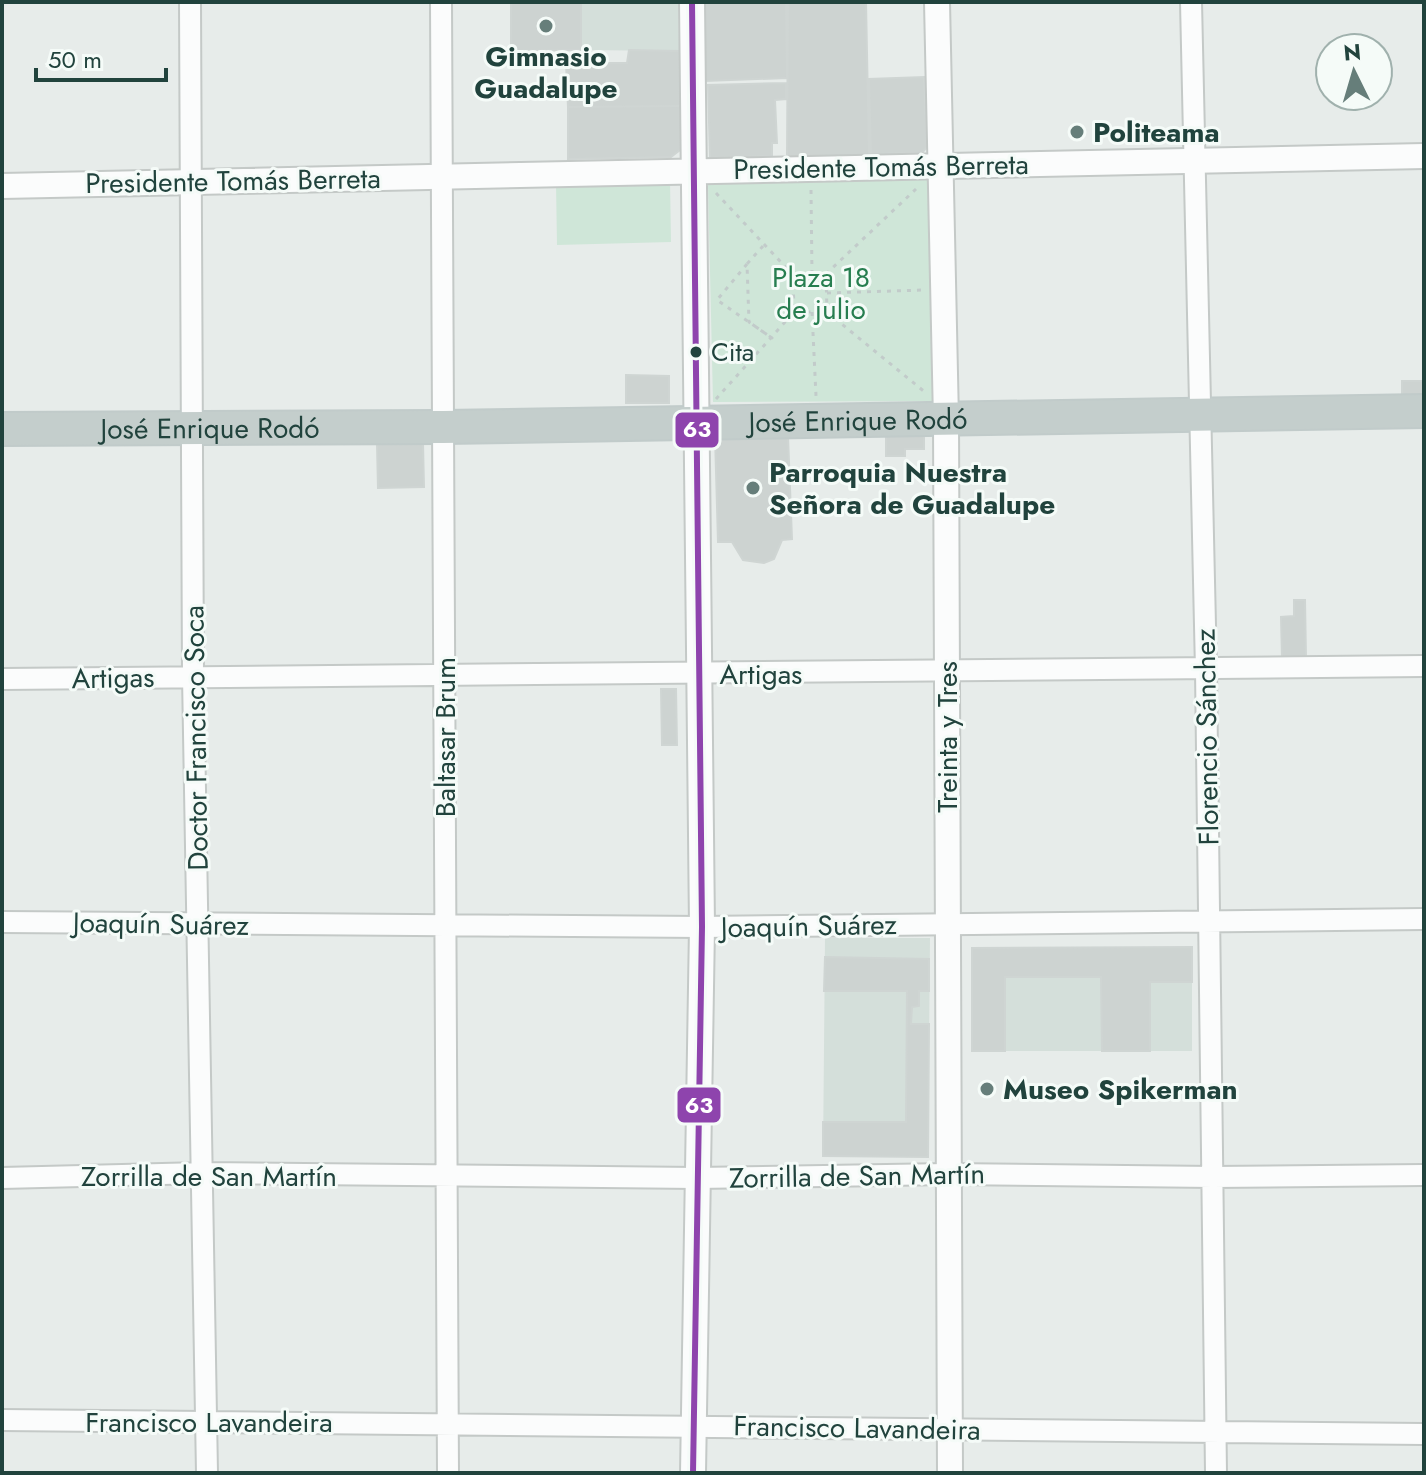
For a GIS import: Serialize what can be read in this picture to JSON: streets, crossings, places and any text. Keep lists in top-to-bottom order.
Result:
{
  "streets": {
    "highway": ["José Enrique Rodó"],
    "street": [
      "Presidente Tomás Berreta",
      "Artigas",
      "Baltasar Brum",
      "Treinta y Tres",
      "Florencio Sánchez",
      "Doctor Francisco Soca",
      "Joaquín Suárez",
      "Zorrilla de San Martín",
      "Francisco Lavandeira"
    ]
  },
  "crossings": [
    ["Presidente Tomás Berreta", "Baltasar Brum"],
    ["Presidente Tomás Berreta", "Treinta y Tres"],
    ["Presidente Tomás Berreta", "Florencio Sánchez"],
    ["Presidente Tomás Berreta", "Doctor Francisco Soca"],
    ["José Enrique Rodó", "Baltasar Brum"],
    ["José Enrique Rodó", "Treinta y Tres"],
    ["José Enrique Rodó", "Florencio Sánchez"],
    ["José Enrique Rodó", "Doctor Francisco Soca"],
    ["Artigas", "Baltasar Brum"],
    ["Artigas", "Treinta y Tres"],
    ["Artigas", "Florencio Sánchez"],
    ["Artigas", "Doctor Francisco Soca"],
    ["Baltasar Brum", "Joaquín Suárez"],
    ["Baltasar Brum", "Zorrilla de San Martín"],
    ["Baltasar Brum", "Francisco Lavandeira"],
    ["Treinta y Tres", "Joaquín Suárez"],
    ["Treinta y Tres", "Zorrilla de San Martín"],
    ["Treinta y Tres", "Francisco Lavandeira"],
    ["Florencio Sánchez", "Joaquín Suárez"],
    ["Florencio Sánchez", "Zorrilla de San Martín"],
    ["Florencio Sánchez", "Francisco Lavandeira"],
    ["Doctor Francisco Soca", "Joaquín Suárez"],
    ["Doctor Francisco Soca", "Zorrilla de San Martín"],
    ["Doctor Francisco Soca", "Francisco Lavandeira"]
  ],
  "parks": ["Plaza 18 de julio"],
  "places": [
    "Gimnasio Guadalupe",
    "Politeama",
    "Cita",
    "Parroquia Nuestra Señora de Guadalupe",
    "Museo Spikerman"
  ],
  "lines": ["transit line 63"],
  "scale_bar": "50 m",
  "north": "top"
}
